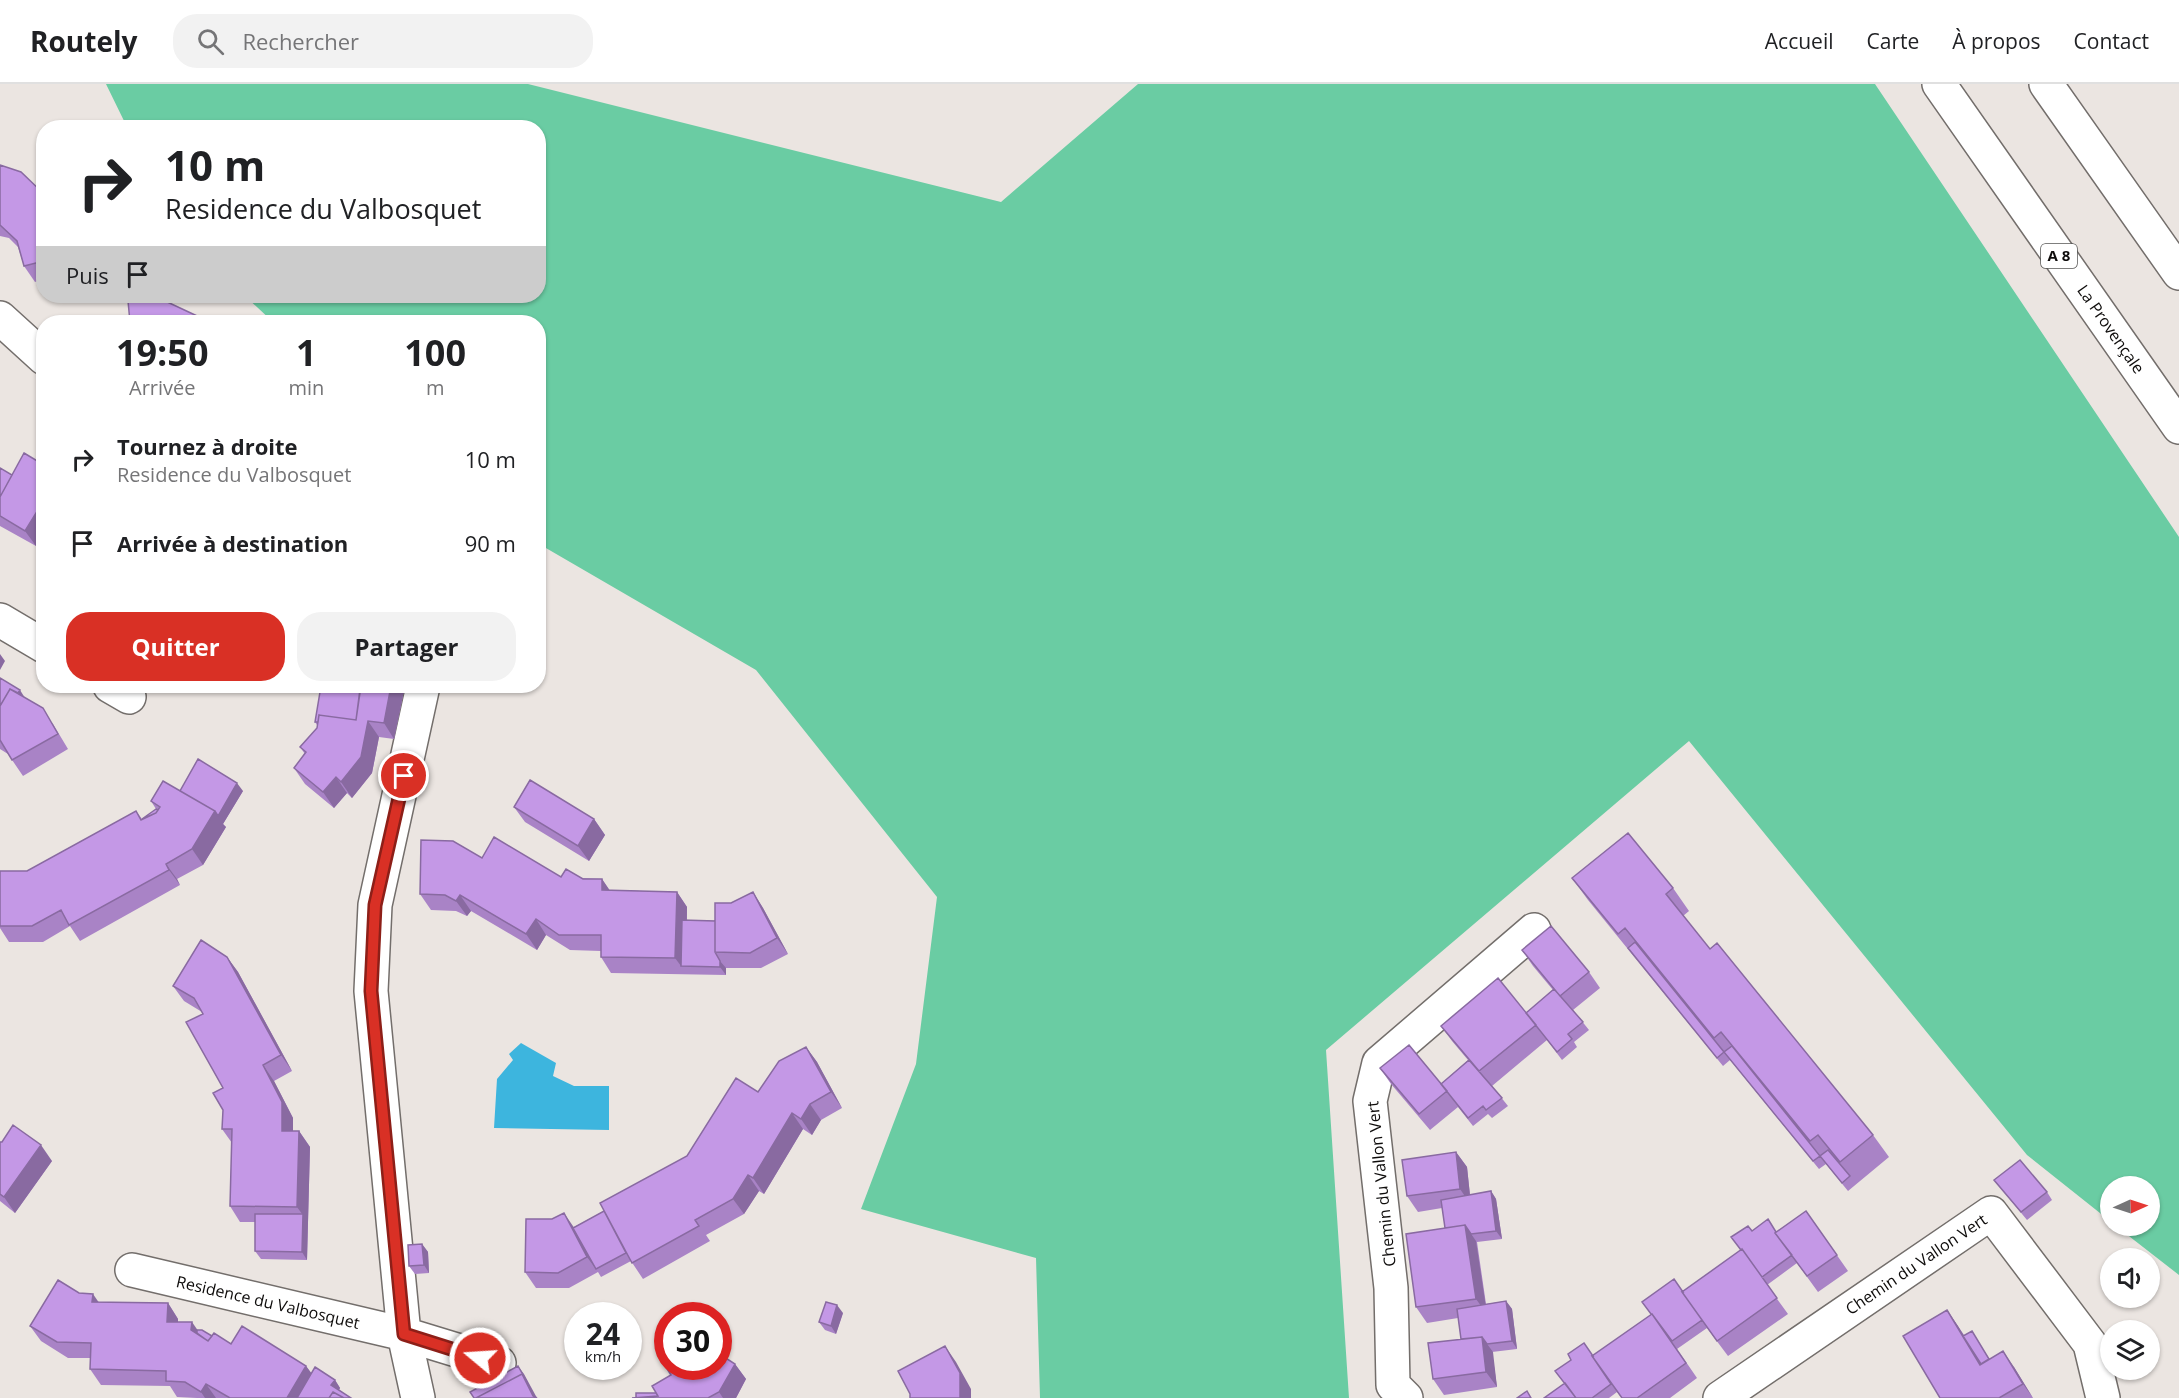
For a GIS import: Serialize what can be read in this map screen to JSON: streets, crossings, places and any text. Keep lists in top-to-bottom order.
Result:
{
  "streets": {
    "main road": [
      "A 8",
      "La Provençale",
      "Chemin du Vallon Vert",
      "Residence du Valbosquet"
    ]
  },
  "north": "right",
  "page": {
    "header": "Routely",
    "search": "Rechercher",
    "nav": [
      "Accueil",
      "Carte",
      "À propos",
      "Contact"
    ],
    "turn": ["10 m", "Residence du Valbosquet"],
    "then": "Puis",
    "eta": [
      "19:50",
      "Arrivée",
      "1",
      "min",
      "100",
      "m"
    ],
    "list": [
      {
        "name": "Tournez à droite",
        "note": "Residence du Valbosquet",
        "value": "10 m"
      },
      {
        "name": "Arrivée à destination",
        "value": "90 m"
      }
    ],
    "buttons": ["Quitter", "Partager"],
    "speed": "24 km/h",
    "limit": "30"
  }
}
